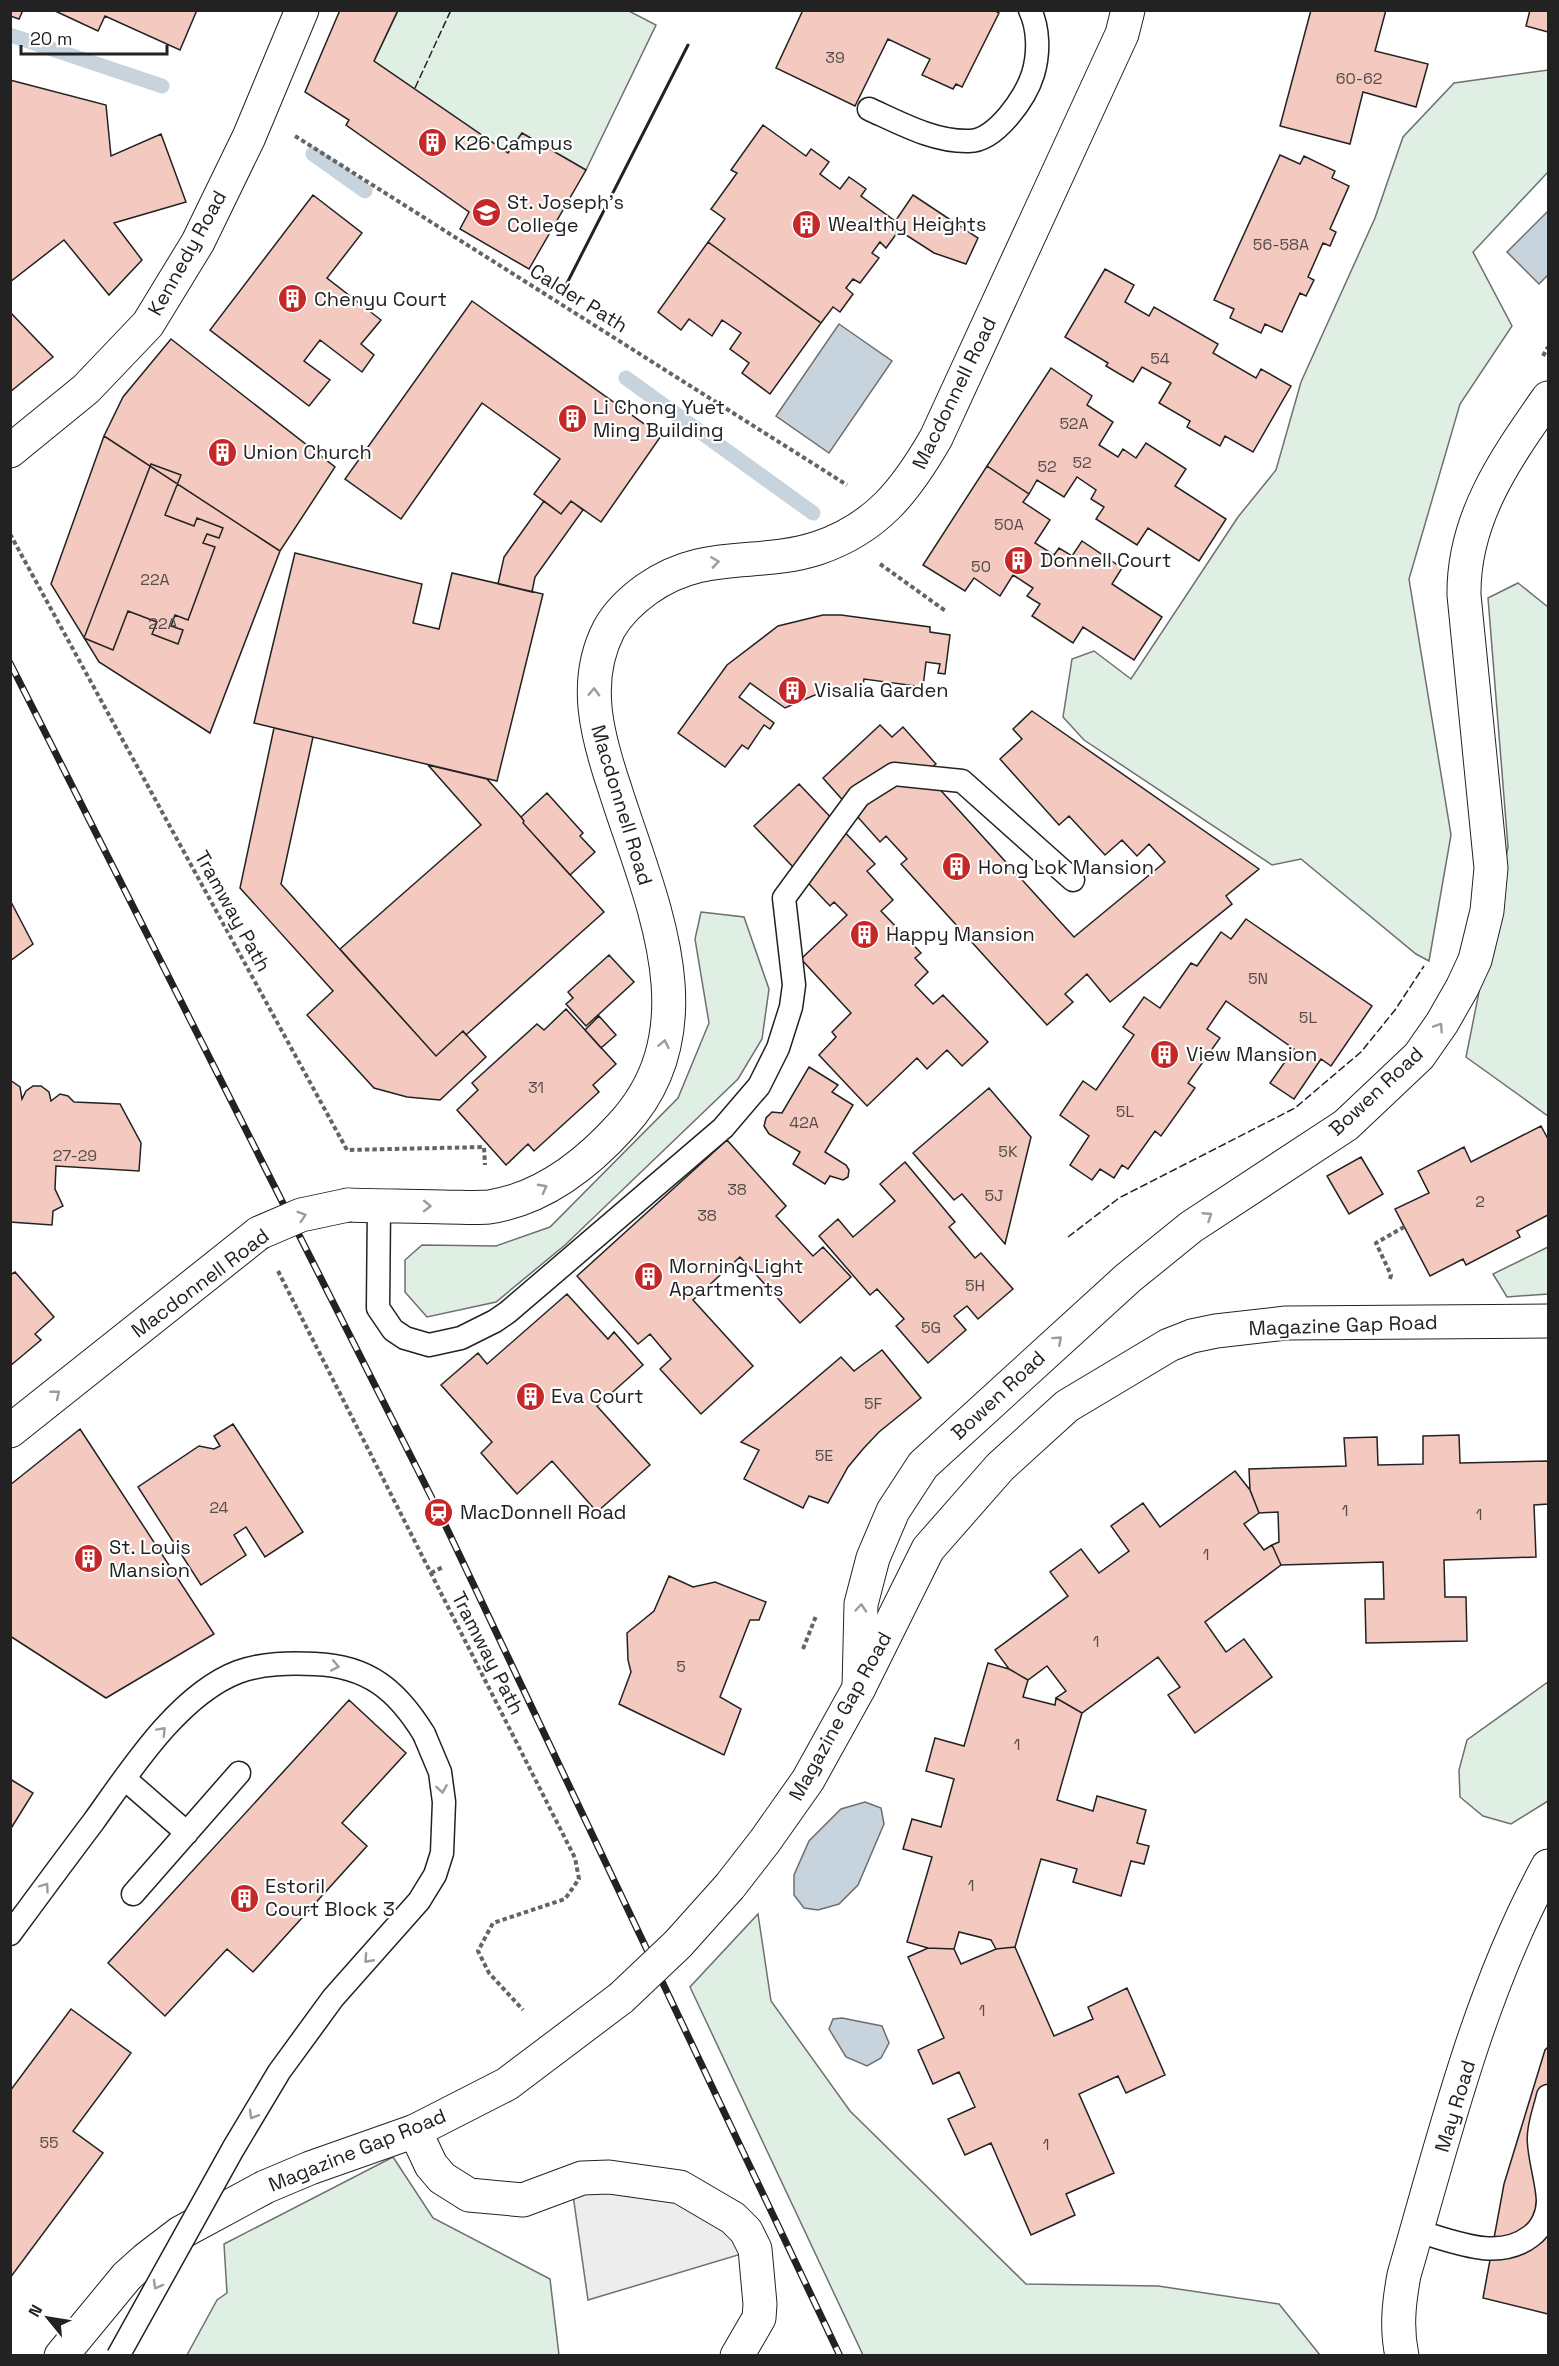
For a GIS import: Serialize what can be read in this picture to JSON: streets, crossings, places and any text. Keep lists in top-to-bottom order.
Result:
{
  "streets": {
    "street": [
      "Kennedy Road",
      "Macdonnell Road",
      "Bowen Road",
      "Magazine Gap Road",
      "May Road"
    ],
    "path": ["Calder Path", "Tramway Path"]
  },
  "crossings": [
    ["Bowen Road", "Magazine Gap Road"]
  ],
  "one_way": ["Macdonnell Road", "Bowen Road"],
  "places": {
    "building": [
      "K26 Campus",
      "Wealthy Heights",
      "Chenyu Court",
      "Li Chong Yuet Ming Building",
      "Union Church",
      "Donnell Court",
      "Visalia Garden",
      "Hong Lok Mansion",
      "Happy Mansion",
      "View Mansion",
      "Morning Light Apartments",
      "Eva Court",
      "St. Louis Mansion",
      "Estoril Court Block 3"
    ],
    "school or university": ["St. Joseph's College"],
    "station": ["MacDonnell Road"]
  },
  "house_numbers": [
    "39",
    "60-62",
    "56-58A",
    "54",
    "52A",
    "52",
    "52",
    "50A",
    "50",
    "22A",
    "22A",
    "5N",
    "5L",
    "31",
    "5L",
    "42A",
    "5K",
    "27-29",
    "38",
    "5J",
    "2",
    "38",
    "5H",
    "5G",
    "5F",
    "5E",
    "24",
    "1",
    "1",
    "1",
    "1",
    "5",
    "1",
    "1",
    "1",
    "55",
    "1"
  ],
  "scale_bar": "20 m",
  "north": "top left"
}
